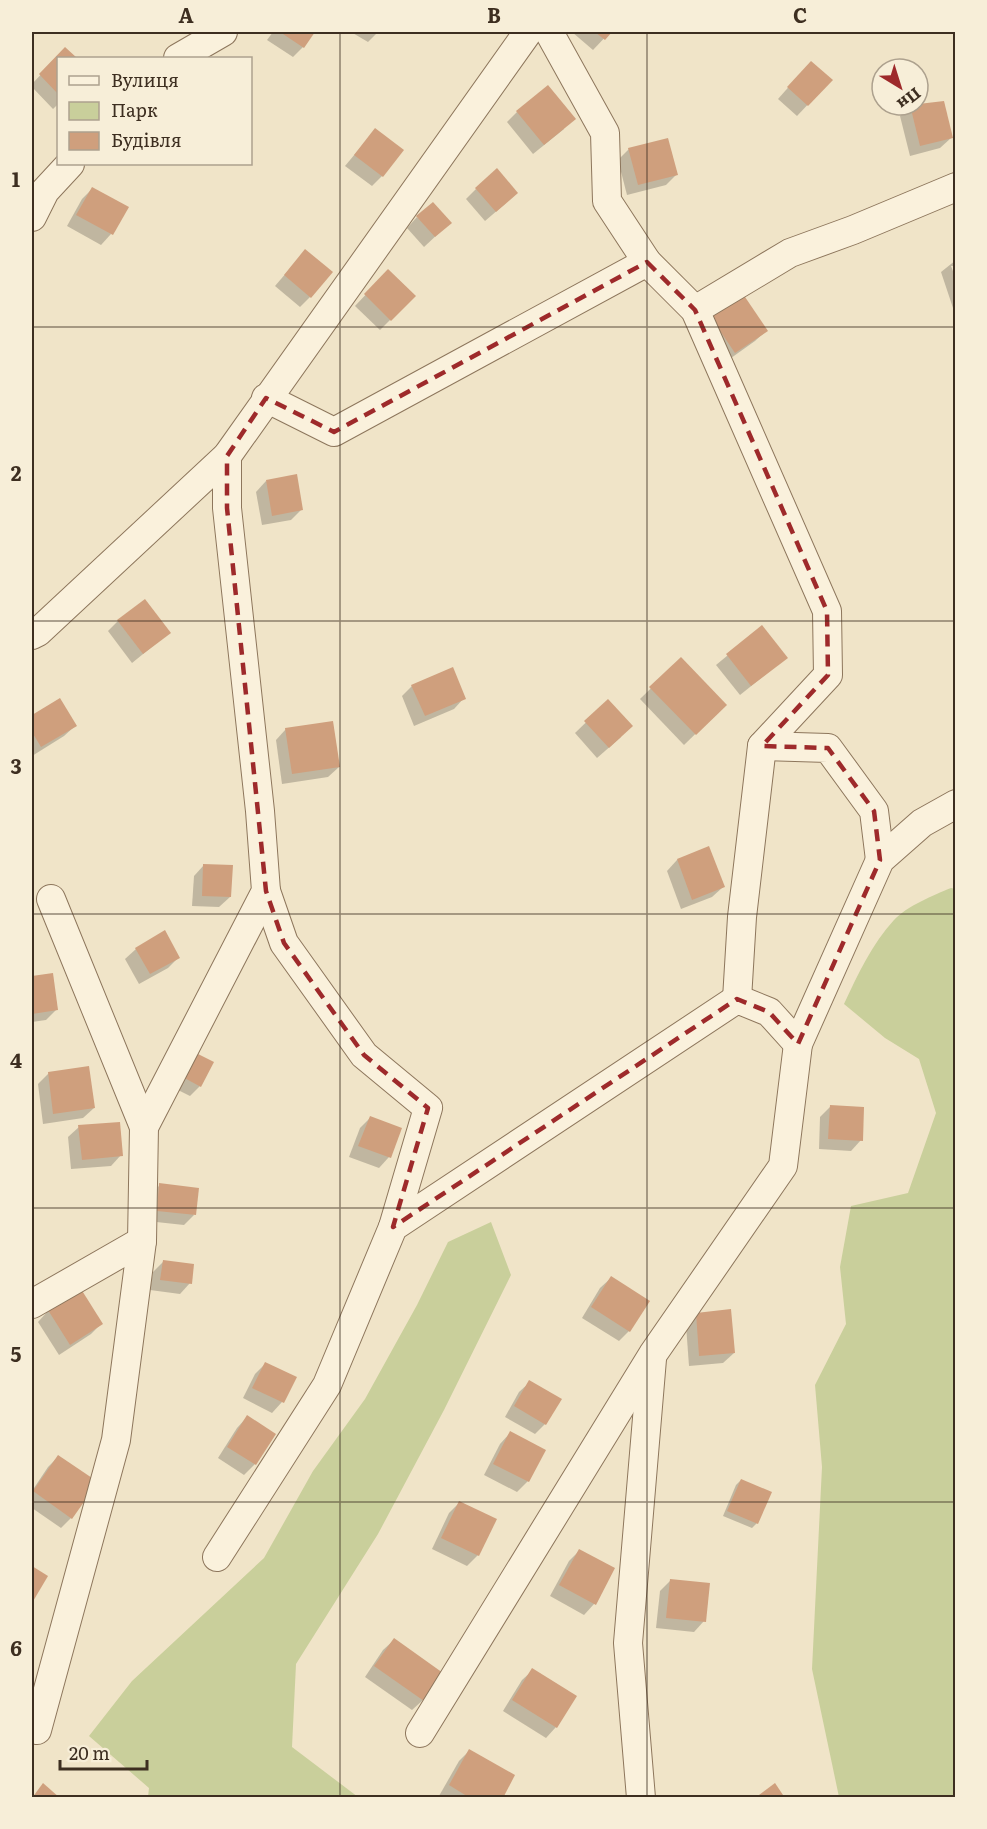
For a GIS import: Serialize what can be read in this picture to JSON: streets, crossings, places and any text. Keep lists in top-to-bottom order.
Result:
{
  "legend": ["Вулиця", "Парк", "Будівля"],
  "scale_bar": "20 m",
  "north": "bottom right",
  "grid": {
    "columns": ["A", "B", "C"],
    "rows": [
      "1",
      "2",
      "3",
      "4",
      "5",
      "6"
    ]
  }
}
